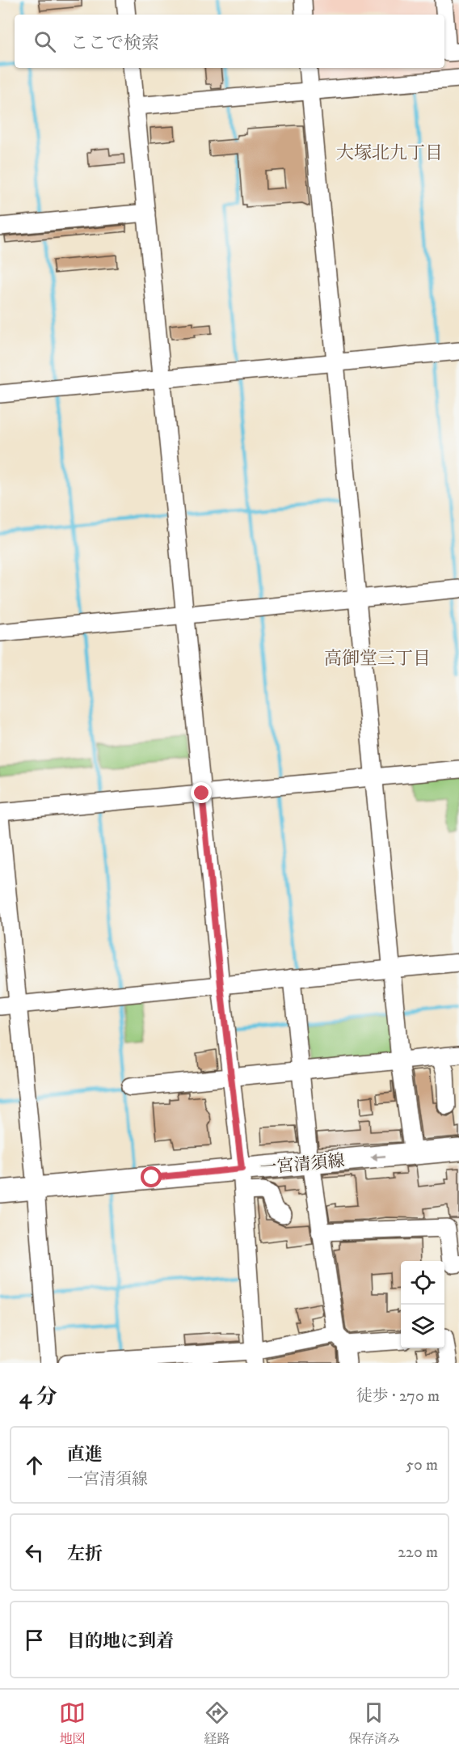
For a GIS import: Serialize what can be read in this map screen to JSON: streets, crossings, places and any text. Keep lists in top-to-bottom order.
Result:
{
  "streets": {
    "main road": ["一宮清須線"]
  },
  "districts": ["大塚北九丁目", "高御堂三丁目"],
  "page": {
    "search": "ここで検索",
    "heading": ["4 分", "徒歩 · 270 m"],
    "list": [
      ["直進", "一宮清須線", "50 m"],
      ["左折", "220 m"],
      "目的地に到着"
    ],
    "nav": ["地図", "経路", "保存済み"]
  }
}
